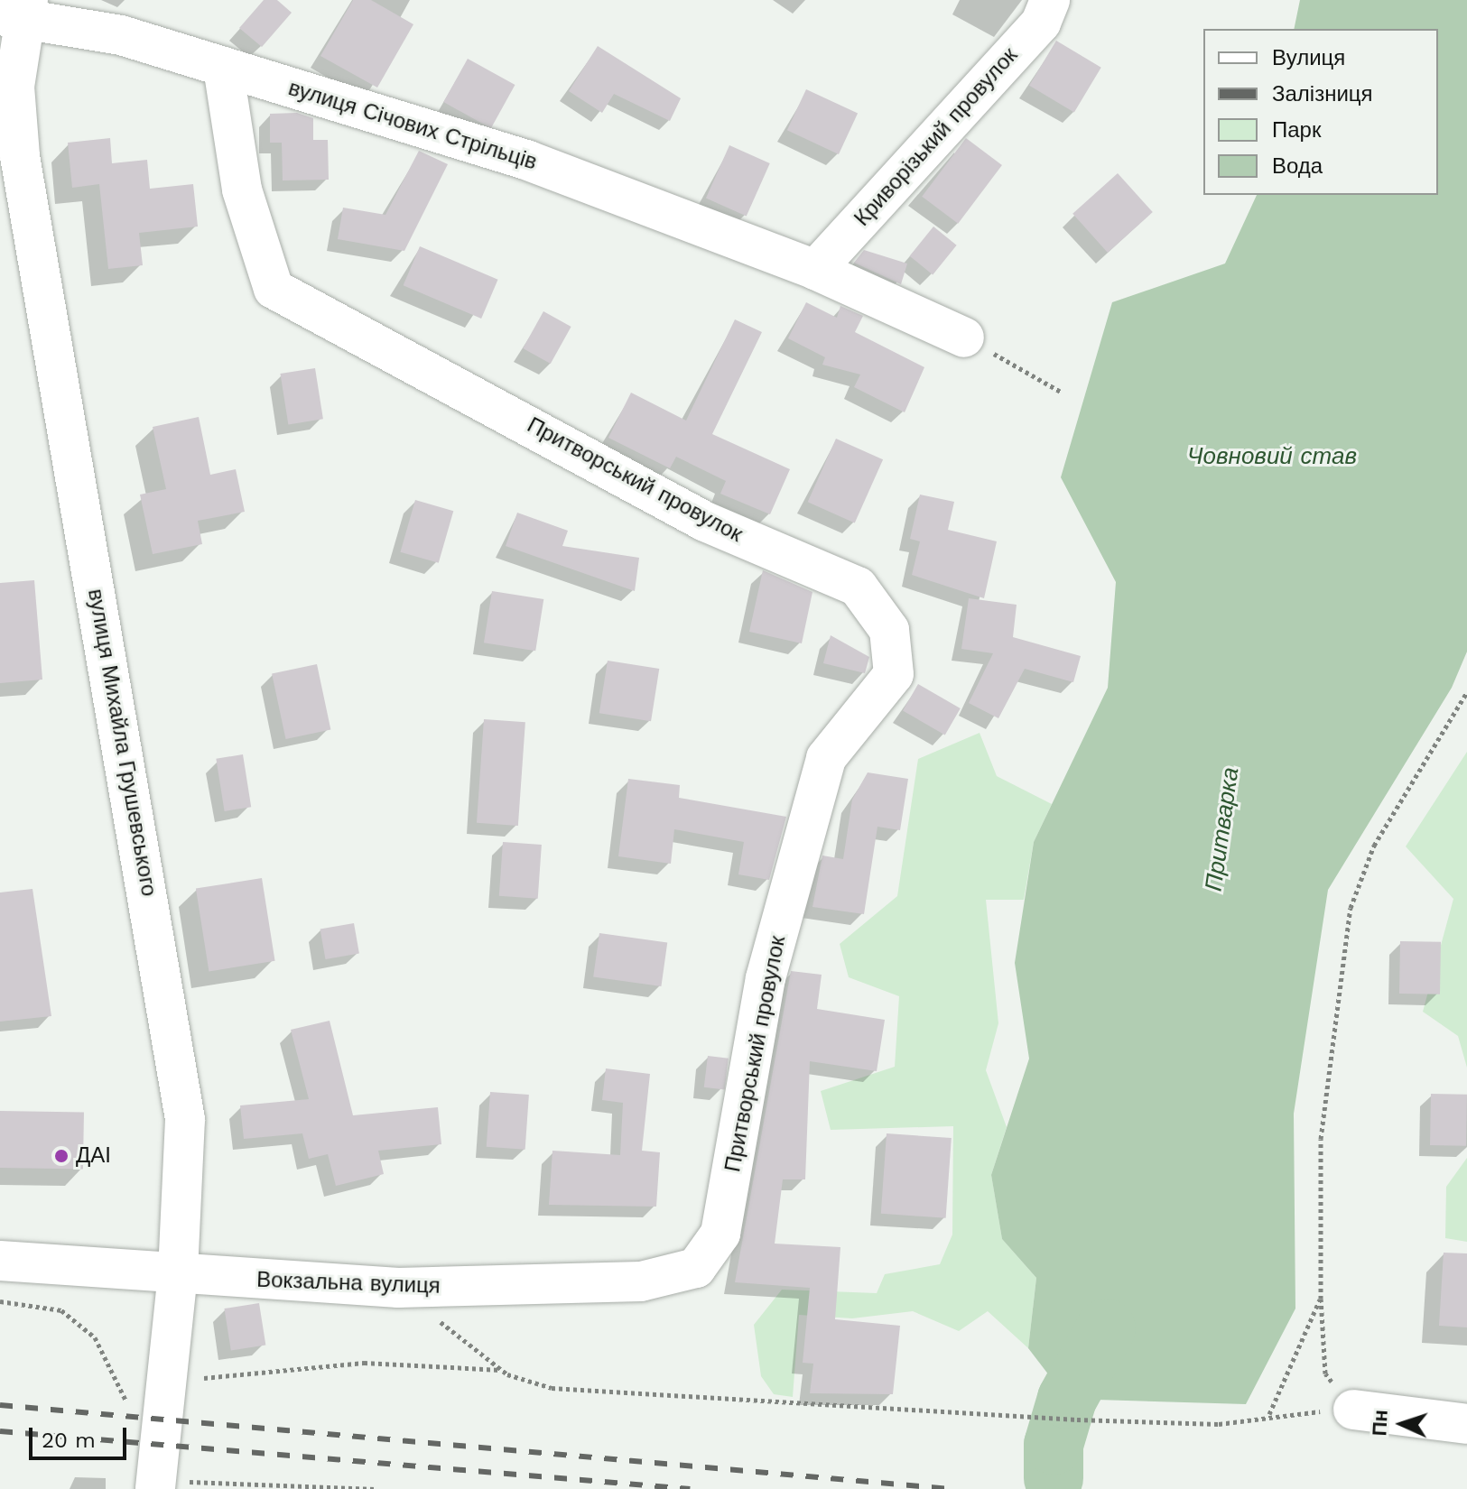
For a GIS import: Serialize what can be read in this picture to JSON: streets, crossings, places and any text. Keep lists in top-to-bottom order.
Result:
{
  "streets": {
    "street": [
      "вулиця Січових Стрільців",
      "Криворізький провулок",
      "Притворський провулок",
      "вулиця Михайла Грушевського",
      "Вокзальна вулиця"
    ]
  },
  "crossings": [
    ["вулиця Січових Стрільців", "Криворізький провулок"],
    ["вулиця Січових Стрільців", "Притворський провулок"],
    ["вулиця Січових Стрільців", "вулиця Михайла Грушевського"],
    ["Притворський провулок", "Вокзальна вулиця"],
    ["вулиця Михайла Грушевського", "Вокзальна вулиця"]
  ],
  "water": ["Човновий став", "Притварка"],
  "places": ["ДАІ"],
  "legend": [
    "Вулиця",
    "Залізниця",
    "Парк",
    "Вода"
  ],
  "scale_bar": "20 m",
  "north": "left"
}
